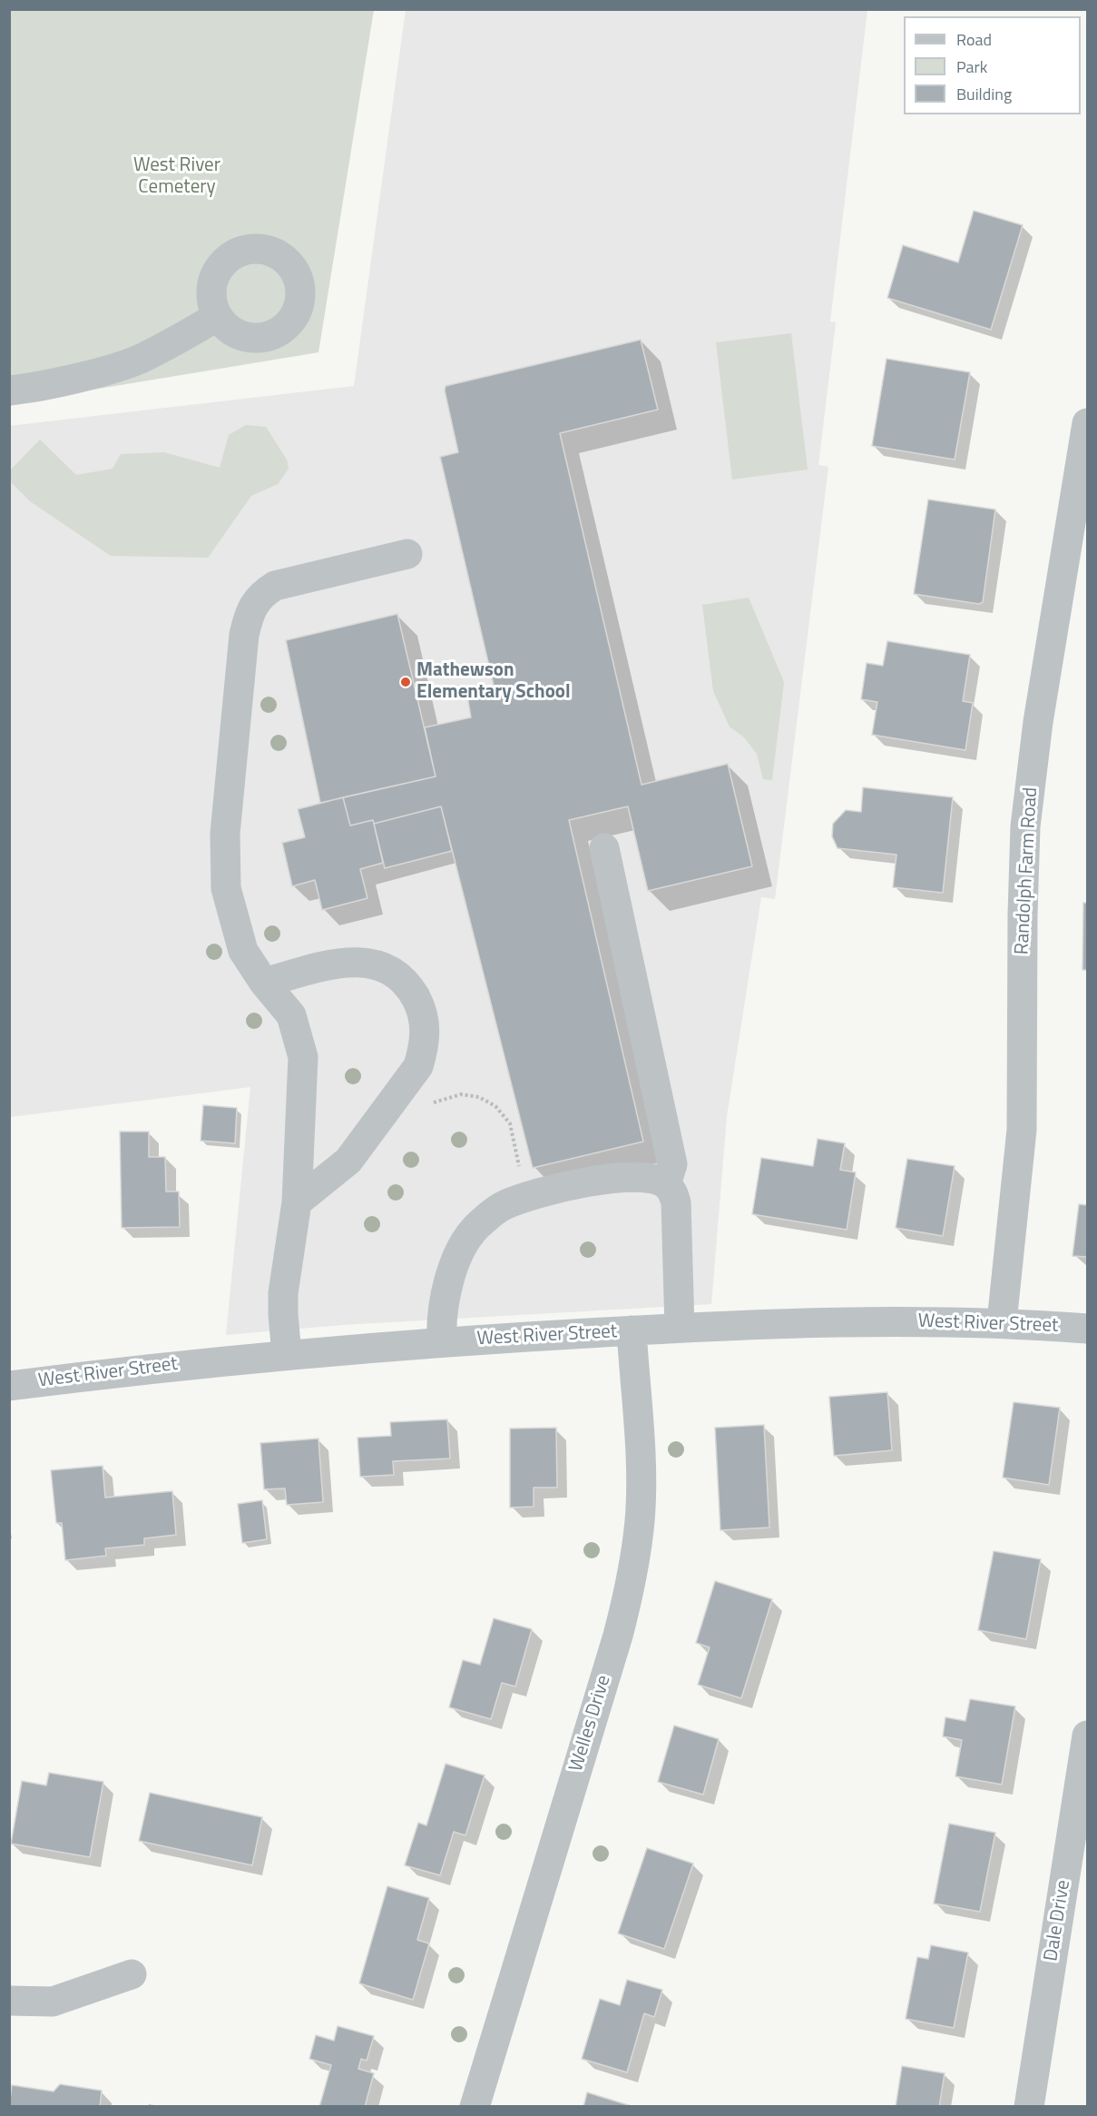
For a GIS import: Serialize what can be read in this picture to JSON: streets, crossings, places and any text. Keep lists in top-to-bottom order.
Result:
{
  "streets": {
    "street": [
      "Randolph Farm Road",
      "West River Street",
      "Welles Drive",
      "Dale Drive"
    ]
  },
  "crossings": [
    ["Randolph Farm Road", "West River Street"],
    ["West River Street", "Welles Drive"]
  ],
  "parks": ["West River Cemetery"],
  "places": ["Mathewson Elementary School"],
  "legend": ["Road", "Park", "Building"]
}
